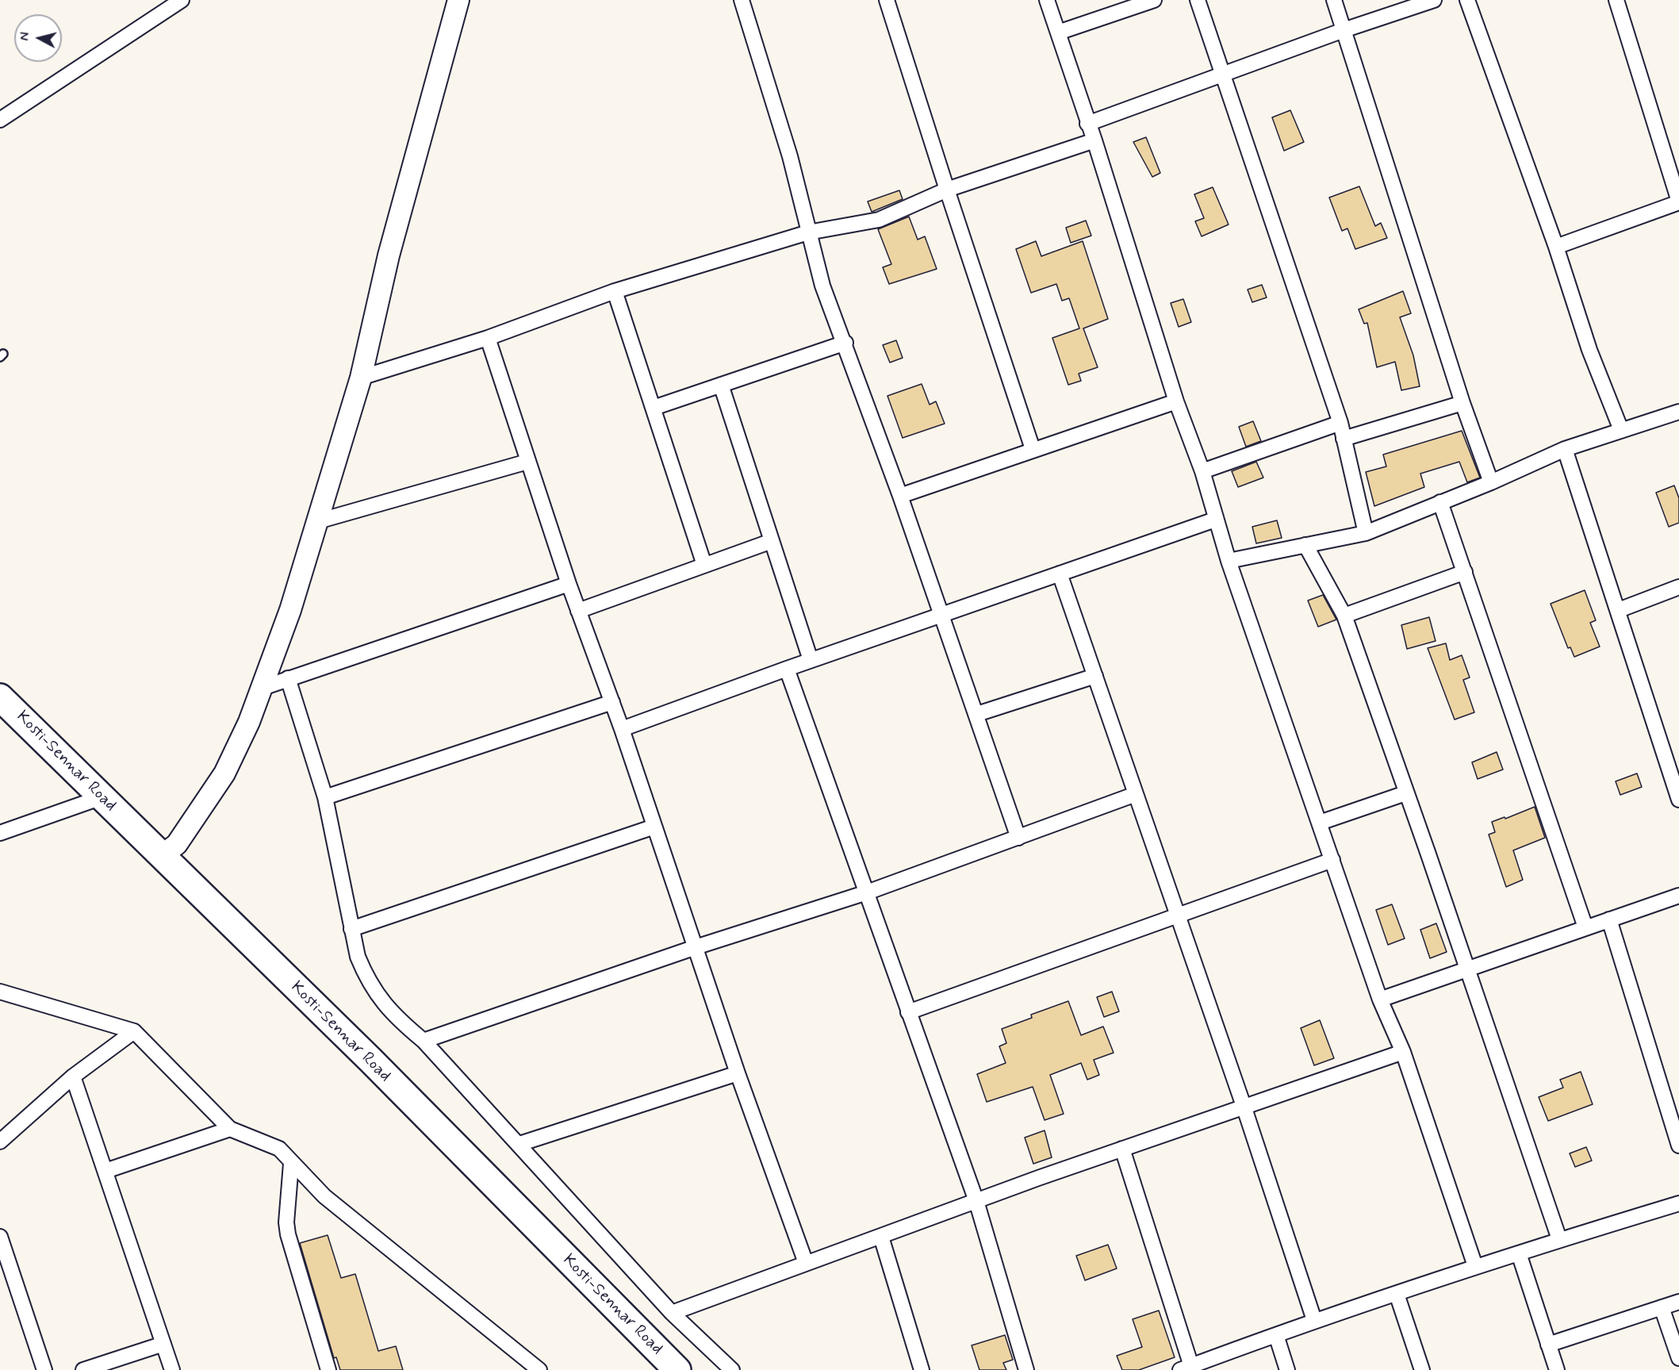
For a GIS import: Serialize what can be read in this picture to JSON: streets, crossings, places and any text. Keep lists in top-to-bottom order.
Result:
{
  "streets": {
    "highway": ["Kosti-Sennar Road"]
  },
  "north": "left"
}
